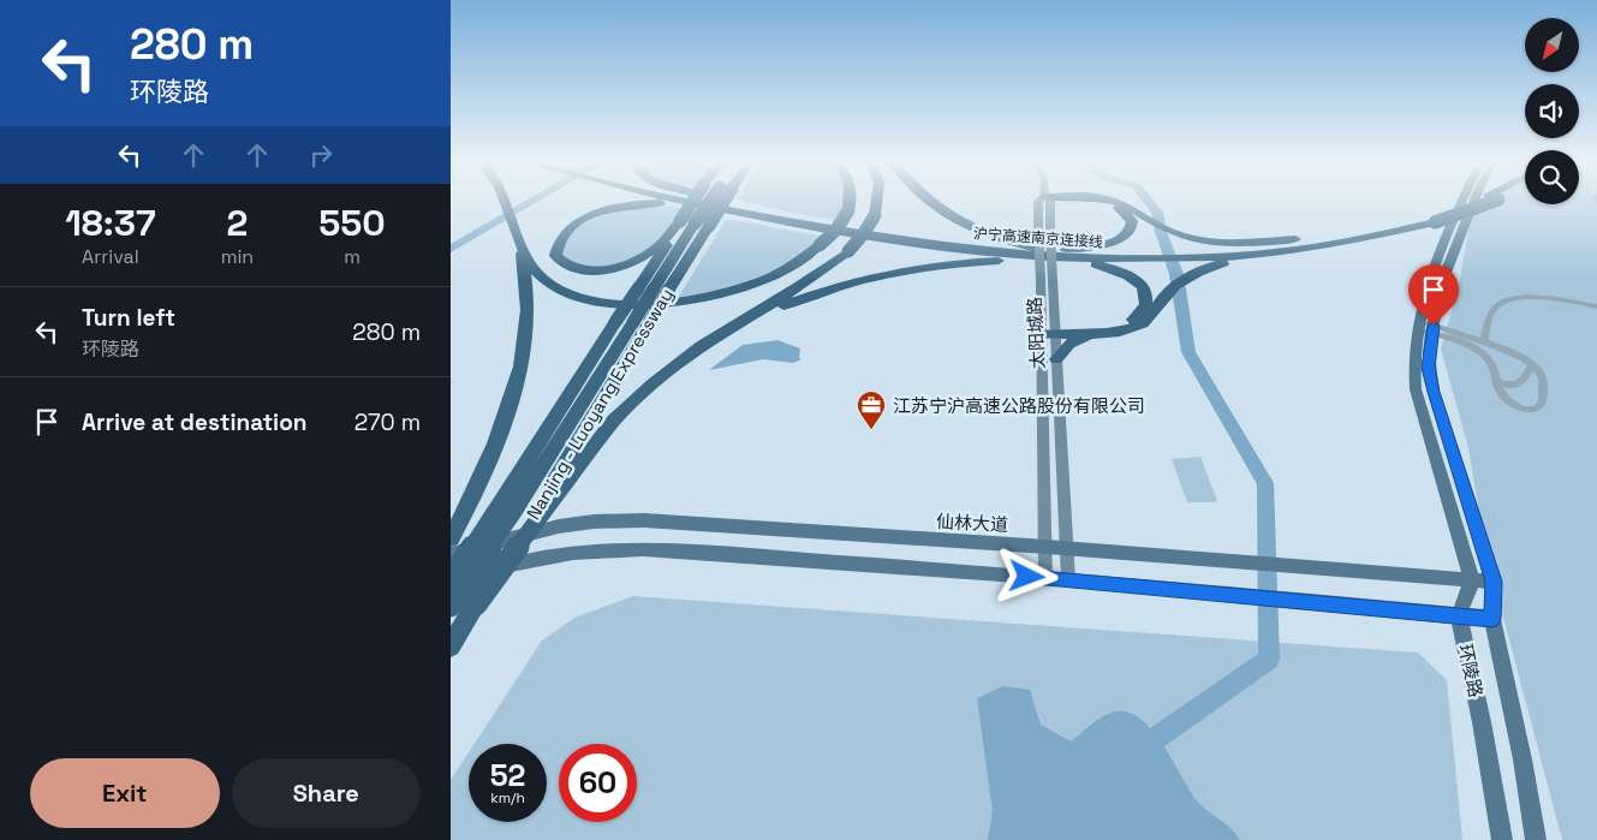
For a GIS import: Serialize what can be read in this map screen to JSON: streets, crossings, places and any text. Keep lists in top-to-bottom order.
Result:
{
  "streets": {
    "highway": ["沪宁高速南京连接线", "Nanjing - Luoyang Expressway"],
    "main road": ["仙林大道", "环陵路"],
    "street": ["太阳城路"]
  },
  "crossings": [
    ["太阳城路", "仙林大道"],
    ["仙林大道", "环陵路"]
  ],
  "places": {
    "office": ["江苏宁沪高速公路股份有限公司"]
  },
  "north": "bottom left",
  "page": {
    "turn": ["280 m", "环陵路"],
    "eta": [
      "18:37",
      "Arrival",
      "2",
      "min",
      "550",
      "m"
    ],
    "list": [
      {
        "name": "Turn left",
        "note": "环陵路",
        "value": "280 m"
      },
      {
        "name": "Arrive at destination",
        "value": "270 m"
      }
    ],
    "speed": "52 km/h",
    "limit": "60",
    "buttons": ["Exit", "Share"]
  }
}
